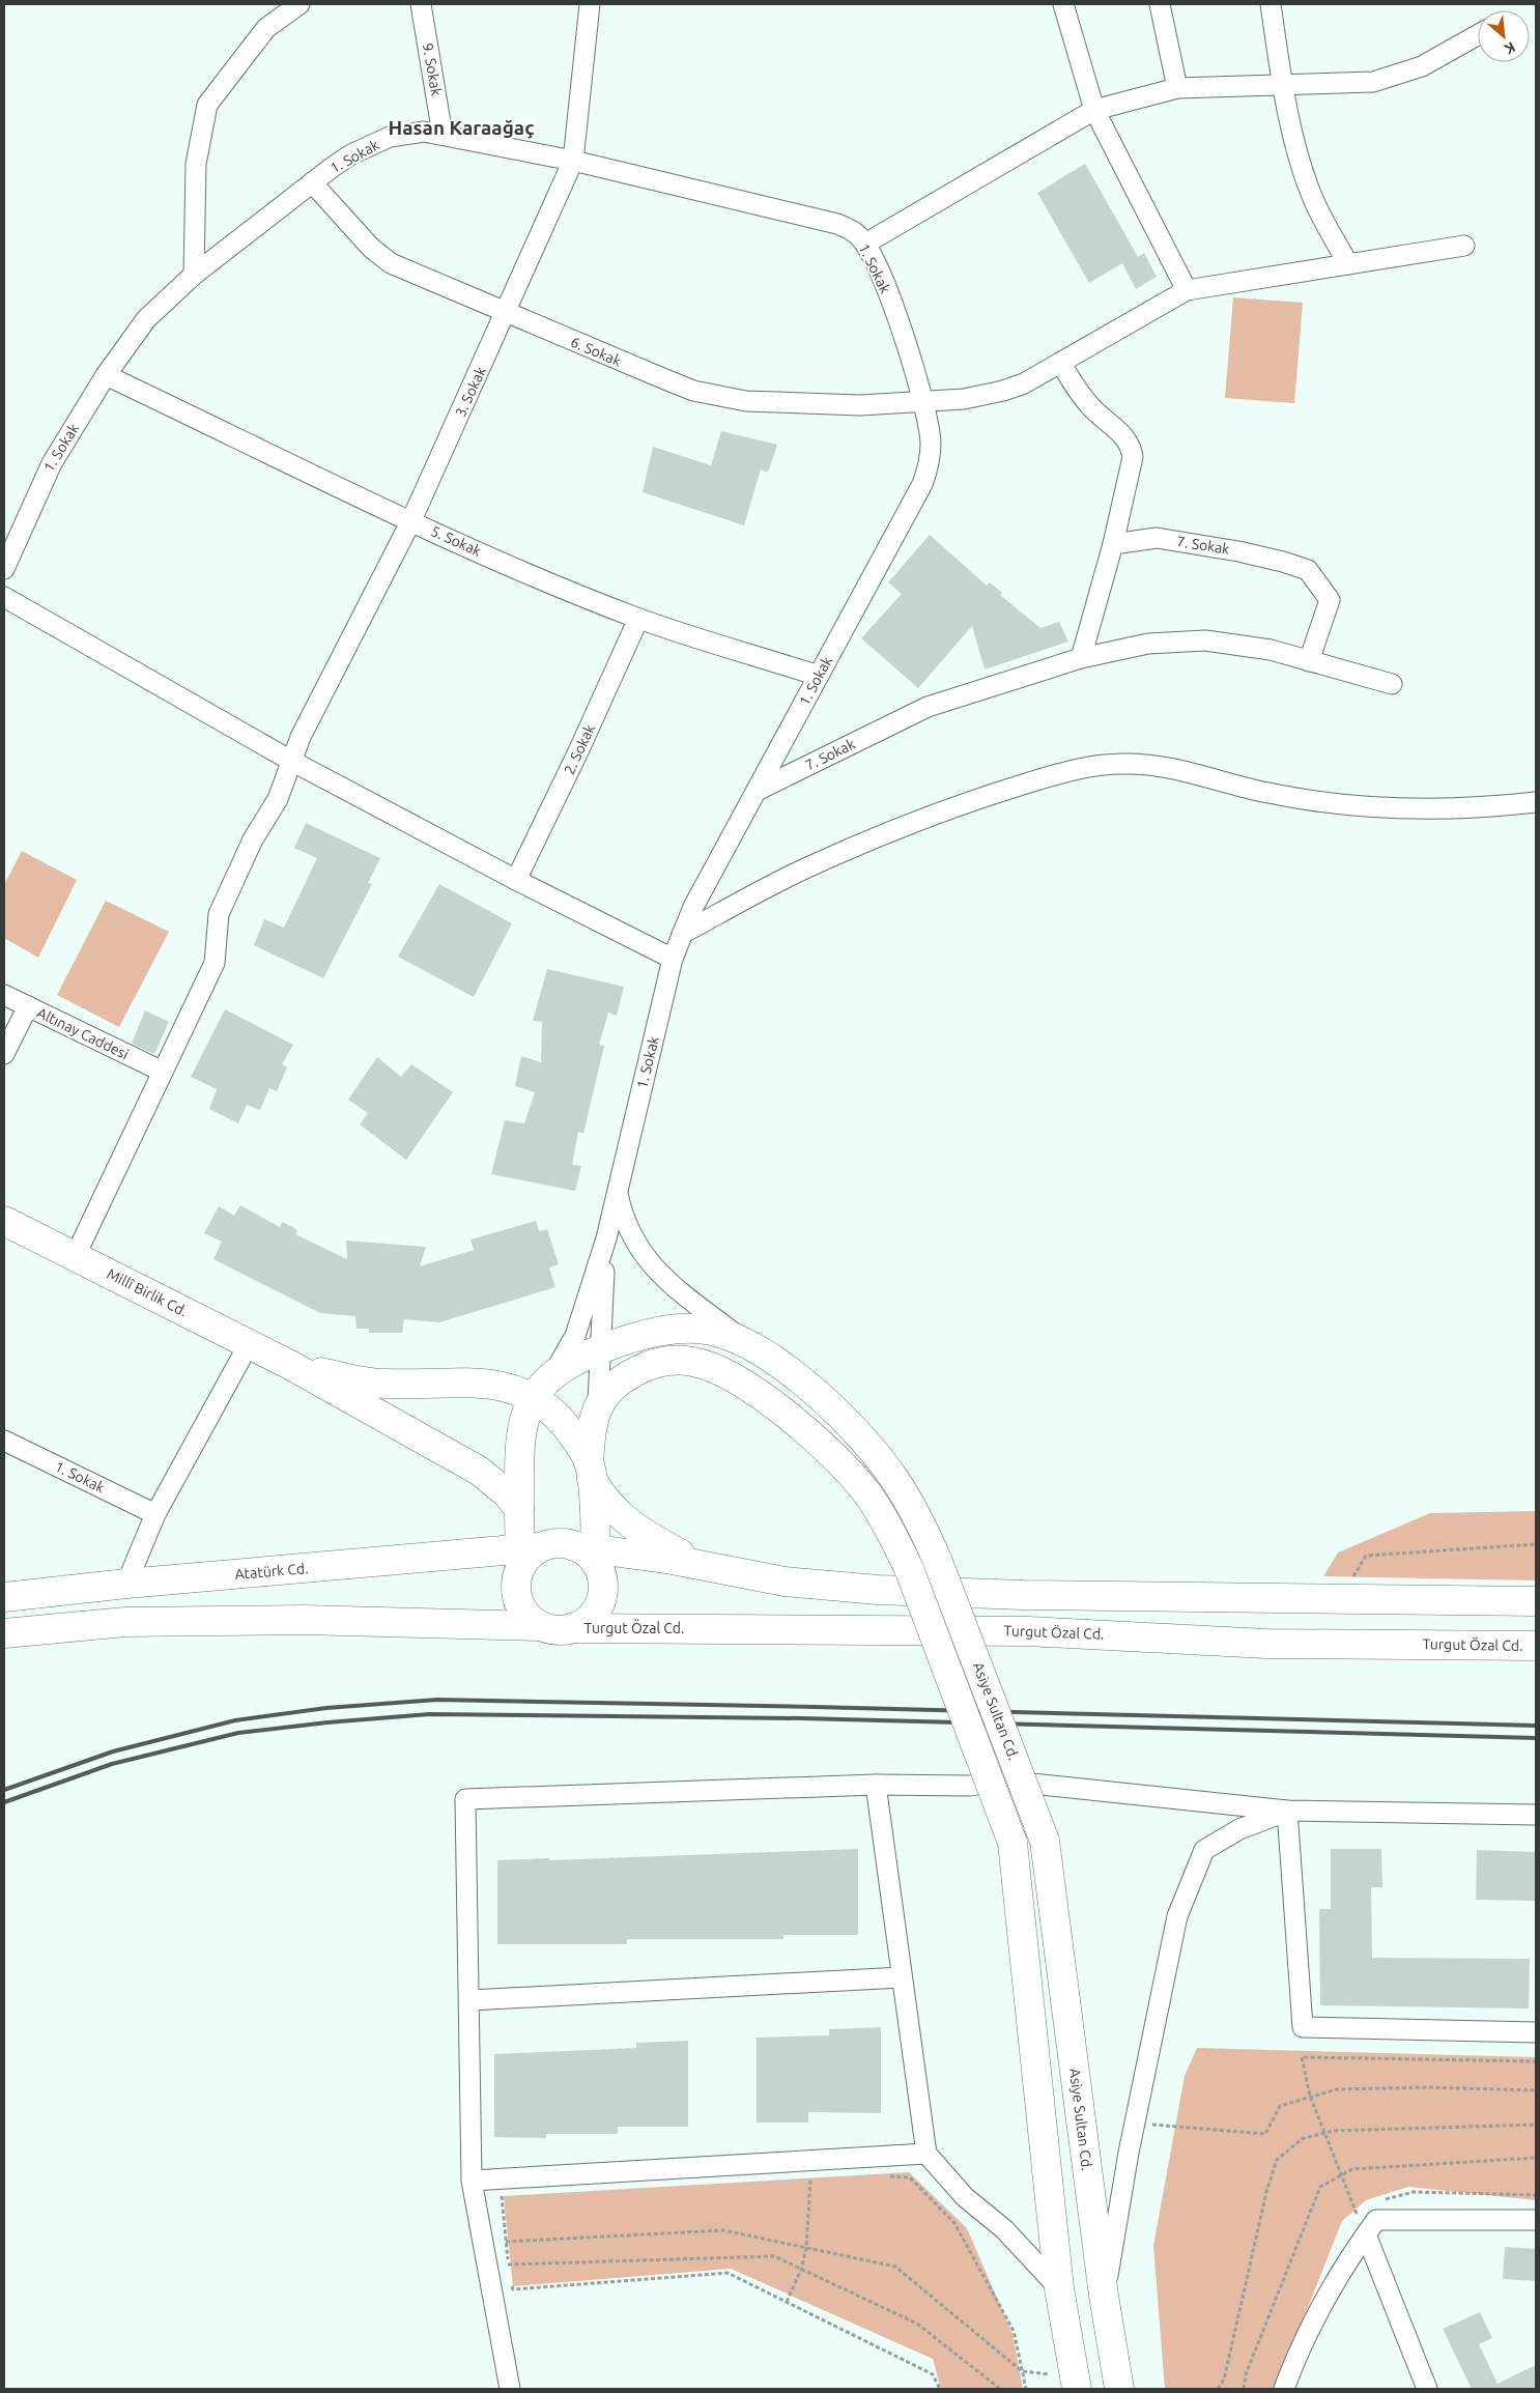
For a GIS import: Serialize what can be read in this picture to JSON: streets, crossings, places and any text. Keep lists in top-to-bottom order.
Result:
{
  "streets": {
    "main road": [
      "Millî Birlik Cd.",
      "Atatürk Cd.",
      "Turgut Özal Cd.",
      "Asiye Sultan Cd."
    ],
    "street": [
      "9. Sokak",
      "1. Sokak",
      "6. Sokak",
      "3. Sokak",
      "5. Sokak",
      "7. Sokak",
      "2. Sokak",
      "Altınay Caddesi"
    ]
  },
  "crossings": [
    ["9. Sokak", "1. Sokak"],
    ["1. Sokak", "6. Sokak"],
    ["1. Sokak", "3. Sokak"],
    ["1. Sokak", "5. Sokak"],
    ["1. Sokak", "7. Sokak"],
    ["6. Sokak", "3. Sokak"],
    ["3. Sokak", "5. Sokak"],
    ["3. Sokak", "Altınay Caddesi"],
    ["3. Sokak", "Millî Birlik Cd."],
    ["5. Sokak", "2. Sokak"],
    ["Millî Birlik Cd.", "Asiye Sultan Cd."],
    ["Atatürk Cd.", "Turgut Özal Cd."]
  ],
  "districts": ["Hasan Karaağaç"],
  "north": "bottom right"
}
